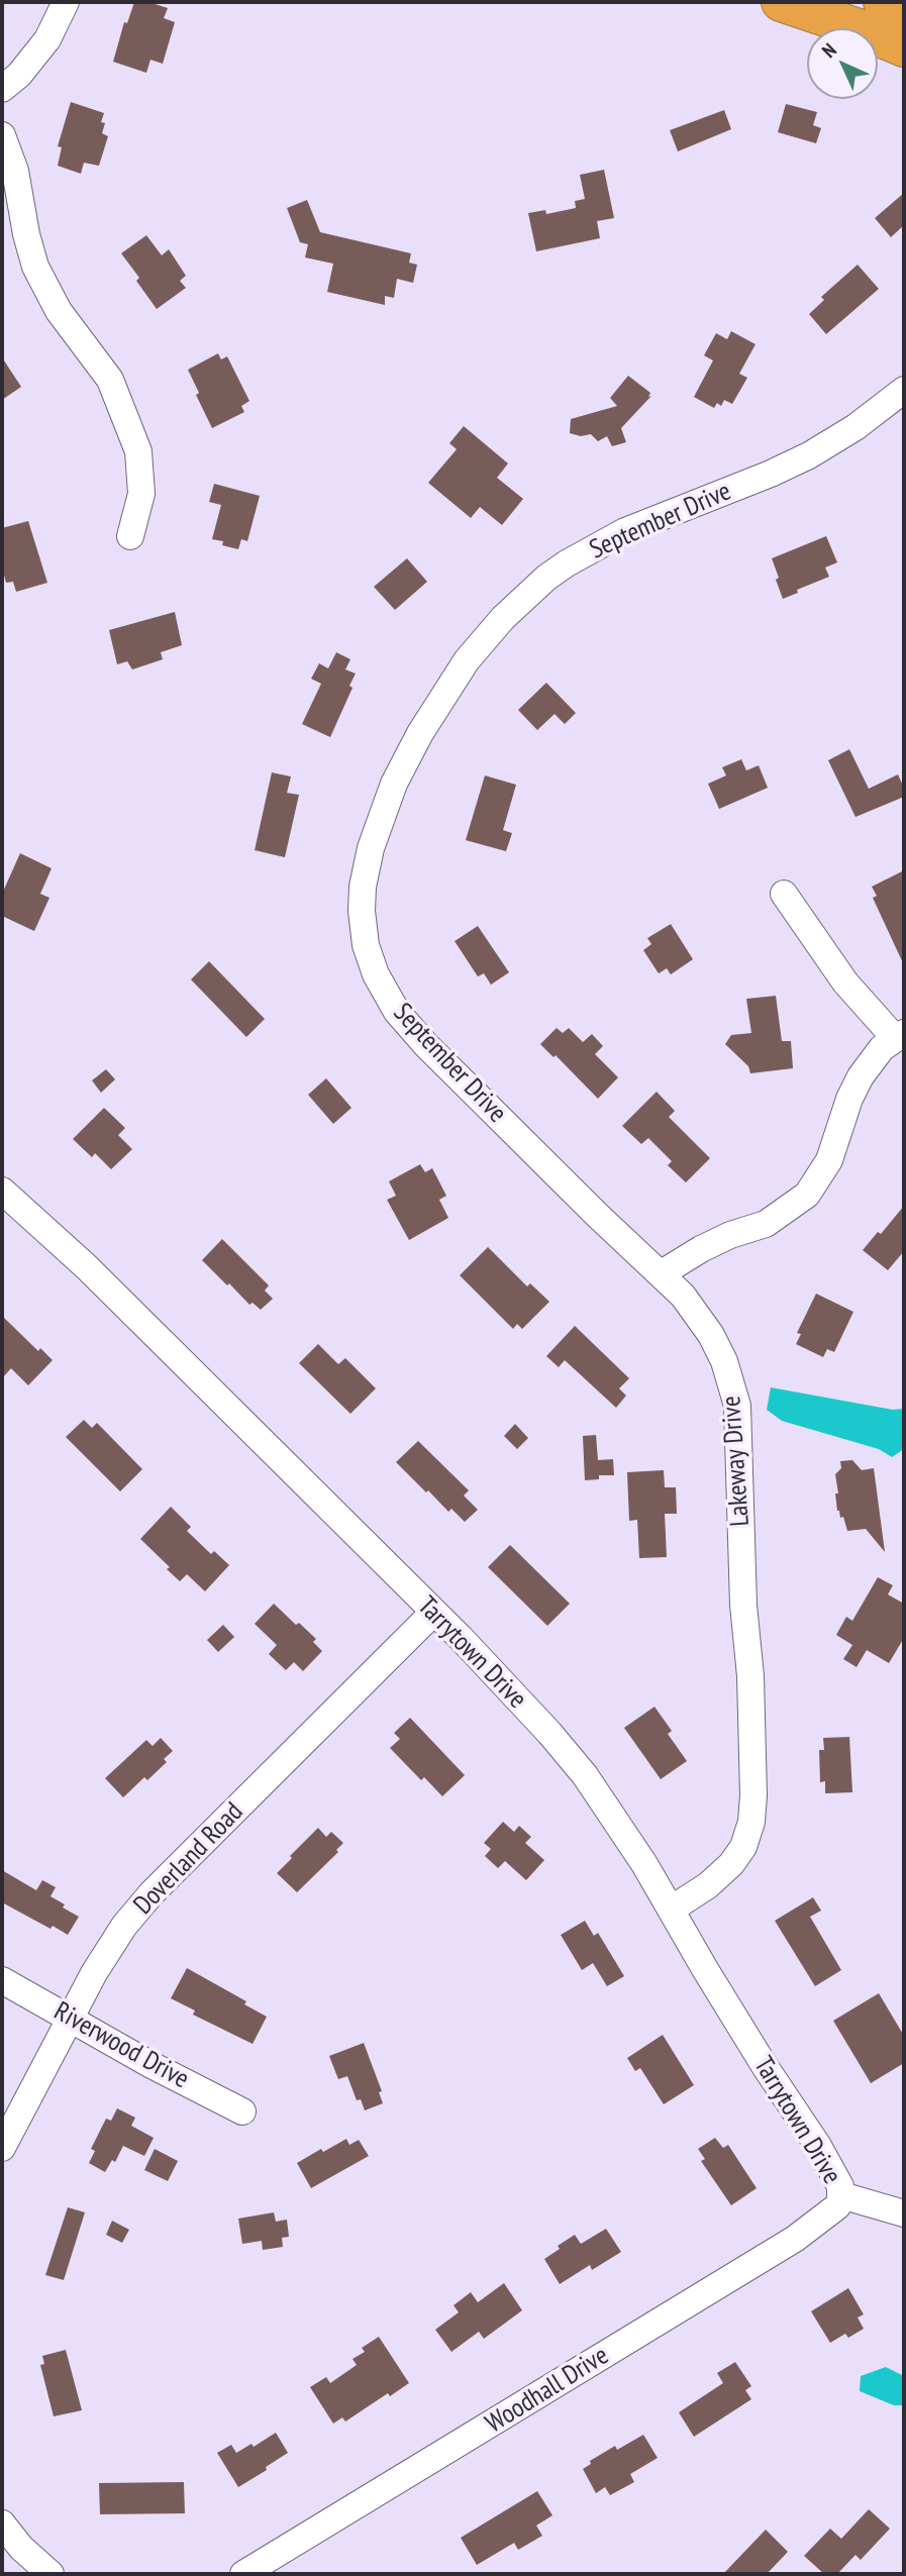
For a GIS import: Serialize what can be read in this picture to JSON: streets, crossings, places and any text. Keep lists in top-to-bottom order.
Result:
{
  "streets": {
    "street": [
      "September Drive",
      "Lakeway Drive",
      "Tarrytown Drive",
      "Doverland Road",
      "Riverwood Drive",
      "Woodhall Drive"
    ]
  },
  "crossings": [
    ["September Drive", "Lakeway Drive"],
    ["Lakeway Drive", "Tarrytown Drive"],
    ["Tarrytown Drive", "Doverland Road"],
    ["Tarrytown Drive", "Woodhall Drive"],
    ["Doverland Road", "Riverwood Drive"]
  ],
  "north": "top left"
}
